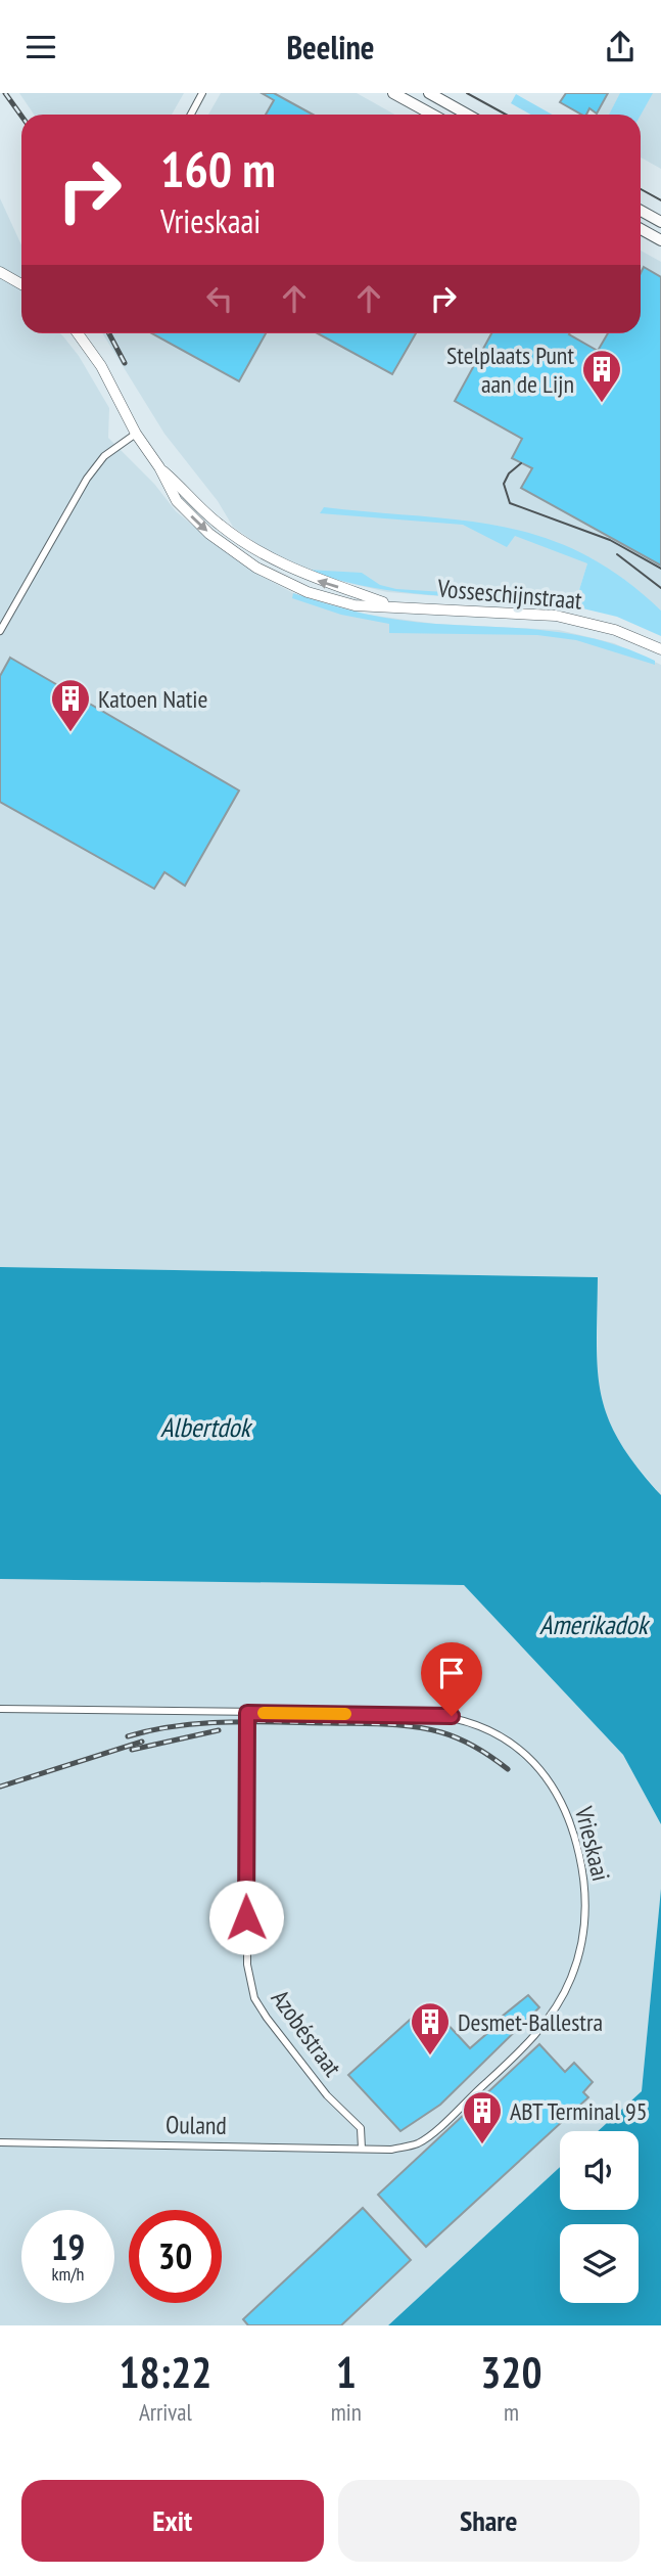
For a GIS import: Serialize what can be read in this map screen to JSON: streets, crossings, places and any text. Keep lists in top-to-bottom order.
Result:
{
  "streets": {
    "street": [
      "Vosseschijnstraat",
      "Vrieskaai",
      "Azobéstraat",
      "Ouland"
    ]
  },
  "crossings": [
    ["Vrieskaai", "Azobéstraat"],
    ["Vrieskaai", "Ouland"],
    ["Azobéstraat", "Ouland"]
  ],
  "water": ["Albertdok", "Amerikadok"],
  "places": {
    "building": [
      "Stelplaats Punt aan de Lijn",
      "Katoen Natie",
      "Desmet-Ballestra",
      "ABT Terminal 95"
    ]
  },
  "page": {
    "header": "Beeline",
    "turn": ["160 m", "Vrieskaai"],
    "speed": "19 km/h",
    "limit": "30",
    "eta": [
      "18:22",
      "Arrival",
      "1",
      "min",
      "320",
      "m"
    ],
    "buttons": ["Exit", "Share"]
  }
}
